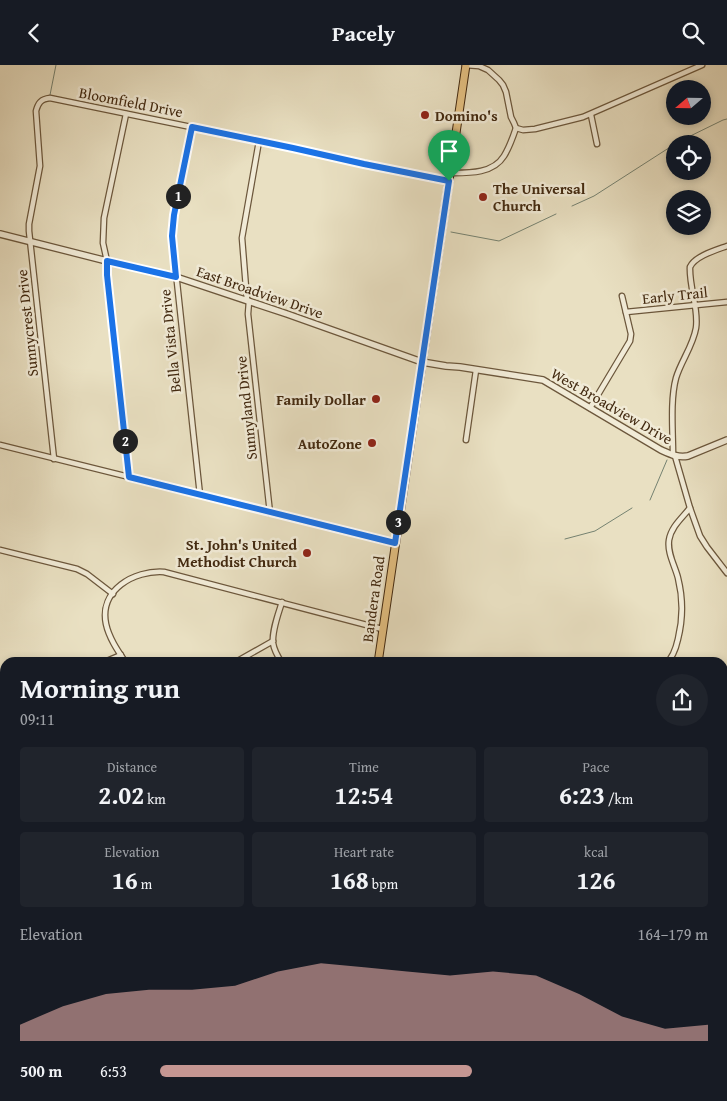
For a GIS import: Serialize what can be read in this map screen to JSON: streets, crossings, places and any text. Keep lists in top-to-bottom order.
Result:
{
  "streets": {
    "main road": ["Bandera Road"],
    "street": [
      "Bloomfield Drive",
      "East Broadview Drive",
      "Early Trail",
      "Sunnycrest Drive",
      "Bella Vista Drive",
      "West Broadview Drive",
      "Sunnyland Drive"
    ]
  },
  "crossings": [
    ["Bloomfield Drive", "Sunnycrest Drive"],
    ["Bloomfield Drive", "Bella Vista Drive"],
    ["Bloomfield Drive", "Sunnyland Drive"],
    ["Bloomfield Drive", "Bandera Road"],
    ["East Broadview Drive", "Sunnycrest Drive"],
    ["East Broadview Drive", "Bella Vista Drive"],
    ["East Broadview Drive", "West Broadview Drive"],
    ["East Broadview Drive", "Sunnyland Drive"],
    ["East Broadview Drive", "Bandera Road"],
    ["West Broadview Drive", "Bandera Road"]
  ],
  "places": [
    "Domino's",
    "The Universal Church",
    "Family Dollar",
    "AutoZone",
    "St. John's United Methodist Church"
  ],
  "north": "left",
  "page": {
    "header": "Pacely",
    "pins": ["1", "2", "3"],
    "heading": ["Morning run", "09:11"],
    "stats": [
      ["Distance", "2.02 km"],
      ["Time", "12:54"],
      ["Pace", "6:23 /km"],
      ["Elevation", "16 m"],
      ["Heart rate", "168 bpm"],
      ["kcal", "126"]
    ],
    "chart": ["Elevation", "164–179 m"],
    "list": [
      {
        "name": "500 m",
        "note": "6:53"
      }
    ]
  }
}
